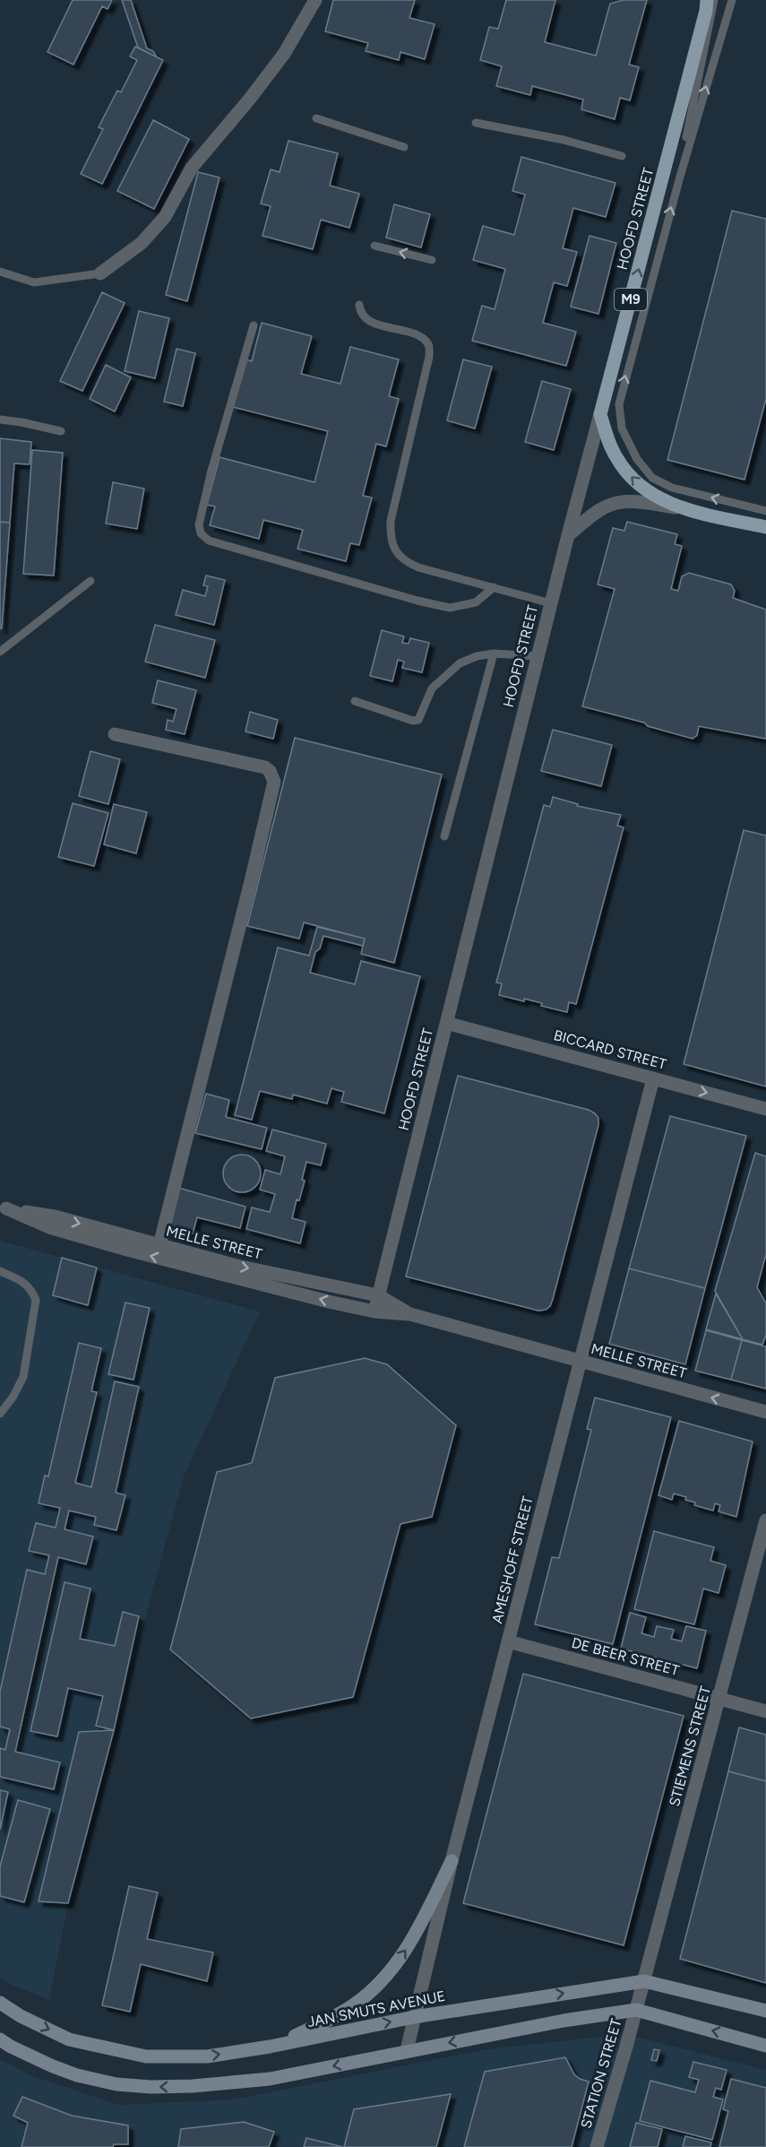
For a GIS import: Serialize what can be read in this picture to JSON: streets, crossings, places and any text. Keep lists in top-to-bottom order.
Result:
{
  "streets": {
    "main road": ["HOOFD STREET", "M9", "JAN SMUTS AVENUE"],
    "street": [
      "BICCARD STREET",
      "MELLE STREET",
      "AMESHOFF STREET",
      "DE BEER STREET",
      "STIEMENS STREET",
      "STATION STREET"
    ]
  },
  "crossings": [
    ["HOOFD STREET", "BICCARD STREET"],
    ["HOOFD STREET", "MELLE STREET"],
    ["BICCARD STREET", "AMESHOFF STREET"],
    ["MELLE STREET", "AMESHOFF STREET"],
    ["AMESHOFF STREET", "DE BEER STREET"],
    ["AMESHOFF STREET", "JAN SMUTS AVENUE"],
    ["DE BEER STREET", "STIEMENS STREET"],
    ["STIEMENS STREET", "JAN SMUTS AVENUE"],
    ["STIEMENS STREET", "STATION STREET"]
  ],
  "one_way": ["BICCARD STREET"]
}
